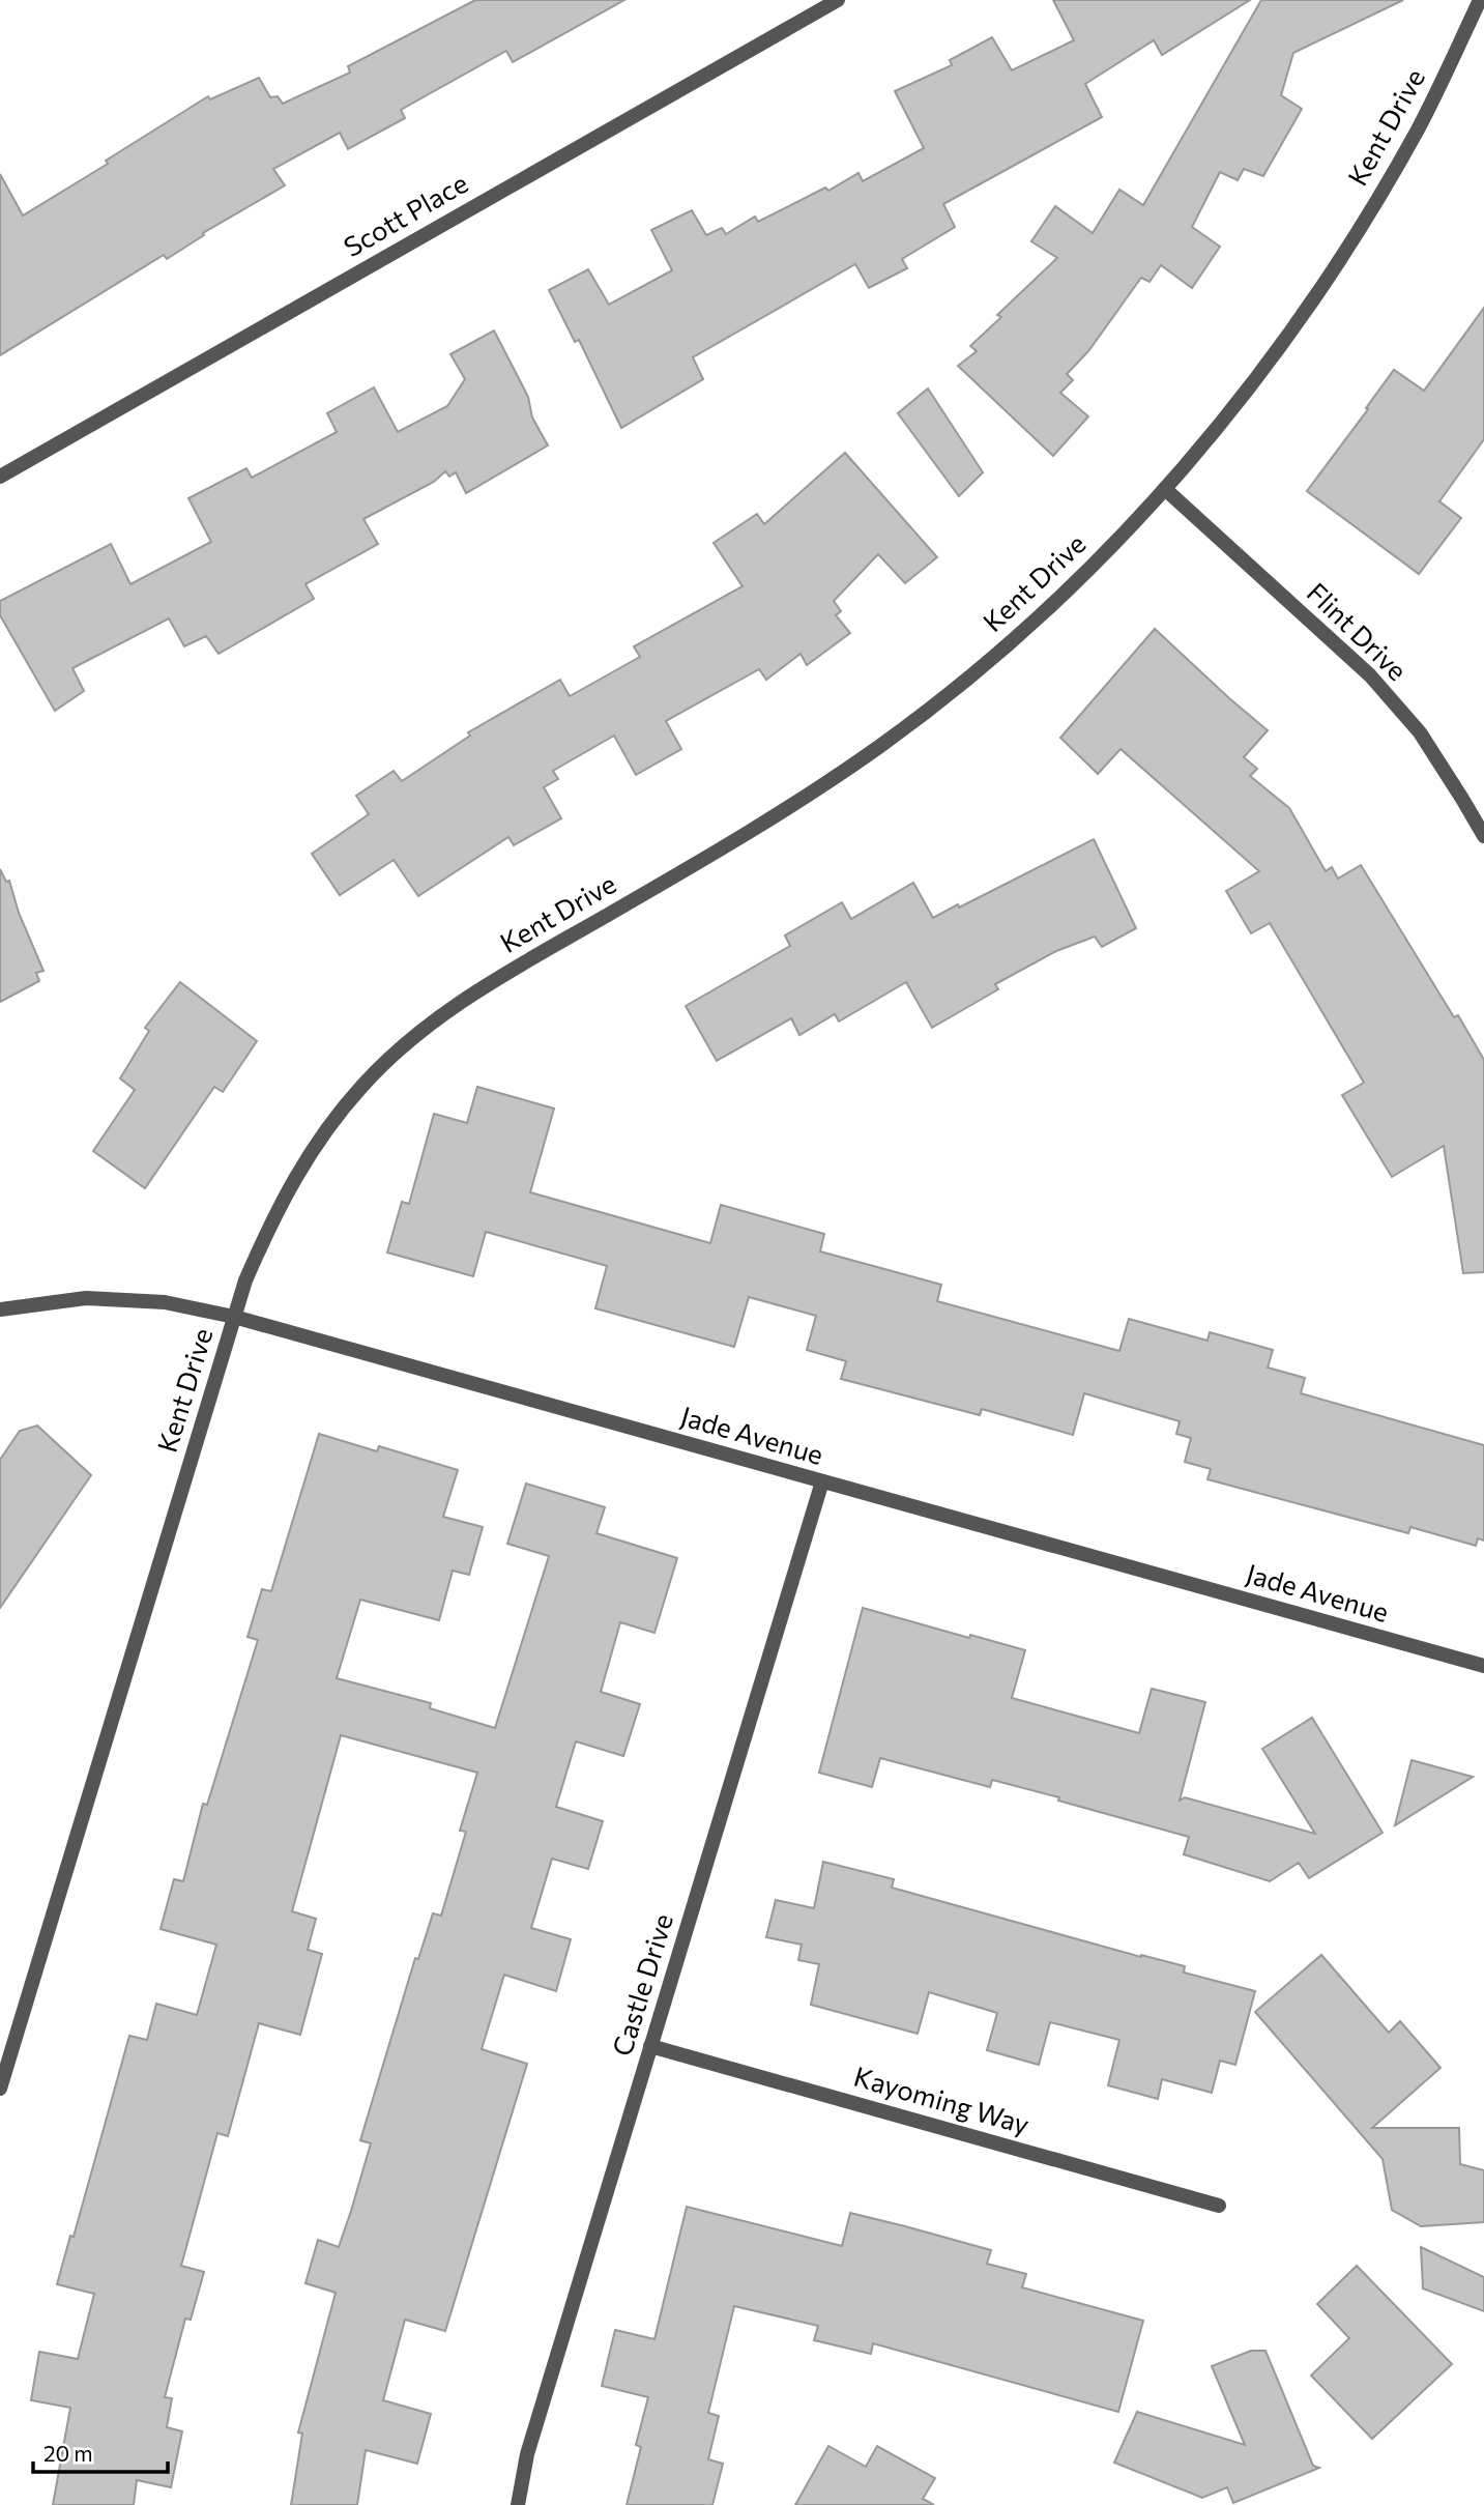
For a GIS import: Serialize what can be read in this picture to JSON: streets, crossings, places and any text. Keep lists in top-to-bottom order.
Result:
{
  "streets": {
    "street": [
      "Kent Drive",
      "Scott Place",
      "Flint Drive",
      "Jade Avenue",
      "Castle Drive",
      "Kayoming Way"
    ]
  },
  "crossings": [
    ["Kent Drive", "Flint Drive"],
    ["Kent Drive", "Jade Avenue"],
    ["Jade Avenue", "Castle Drive"],
    ["Castle Drive", "Kayoming Way"]
  ],
  "scale_bar": "20 m"
}
